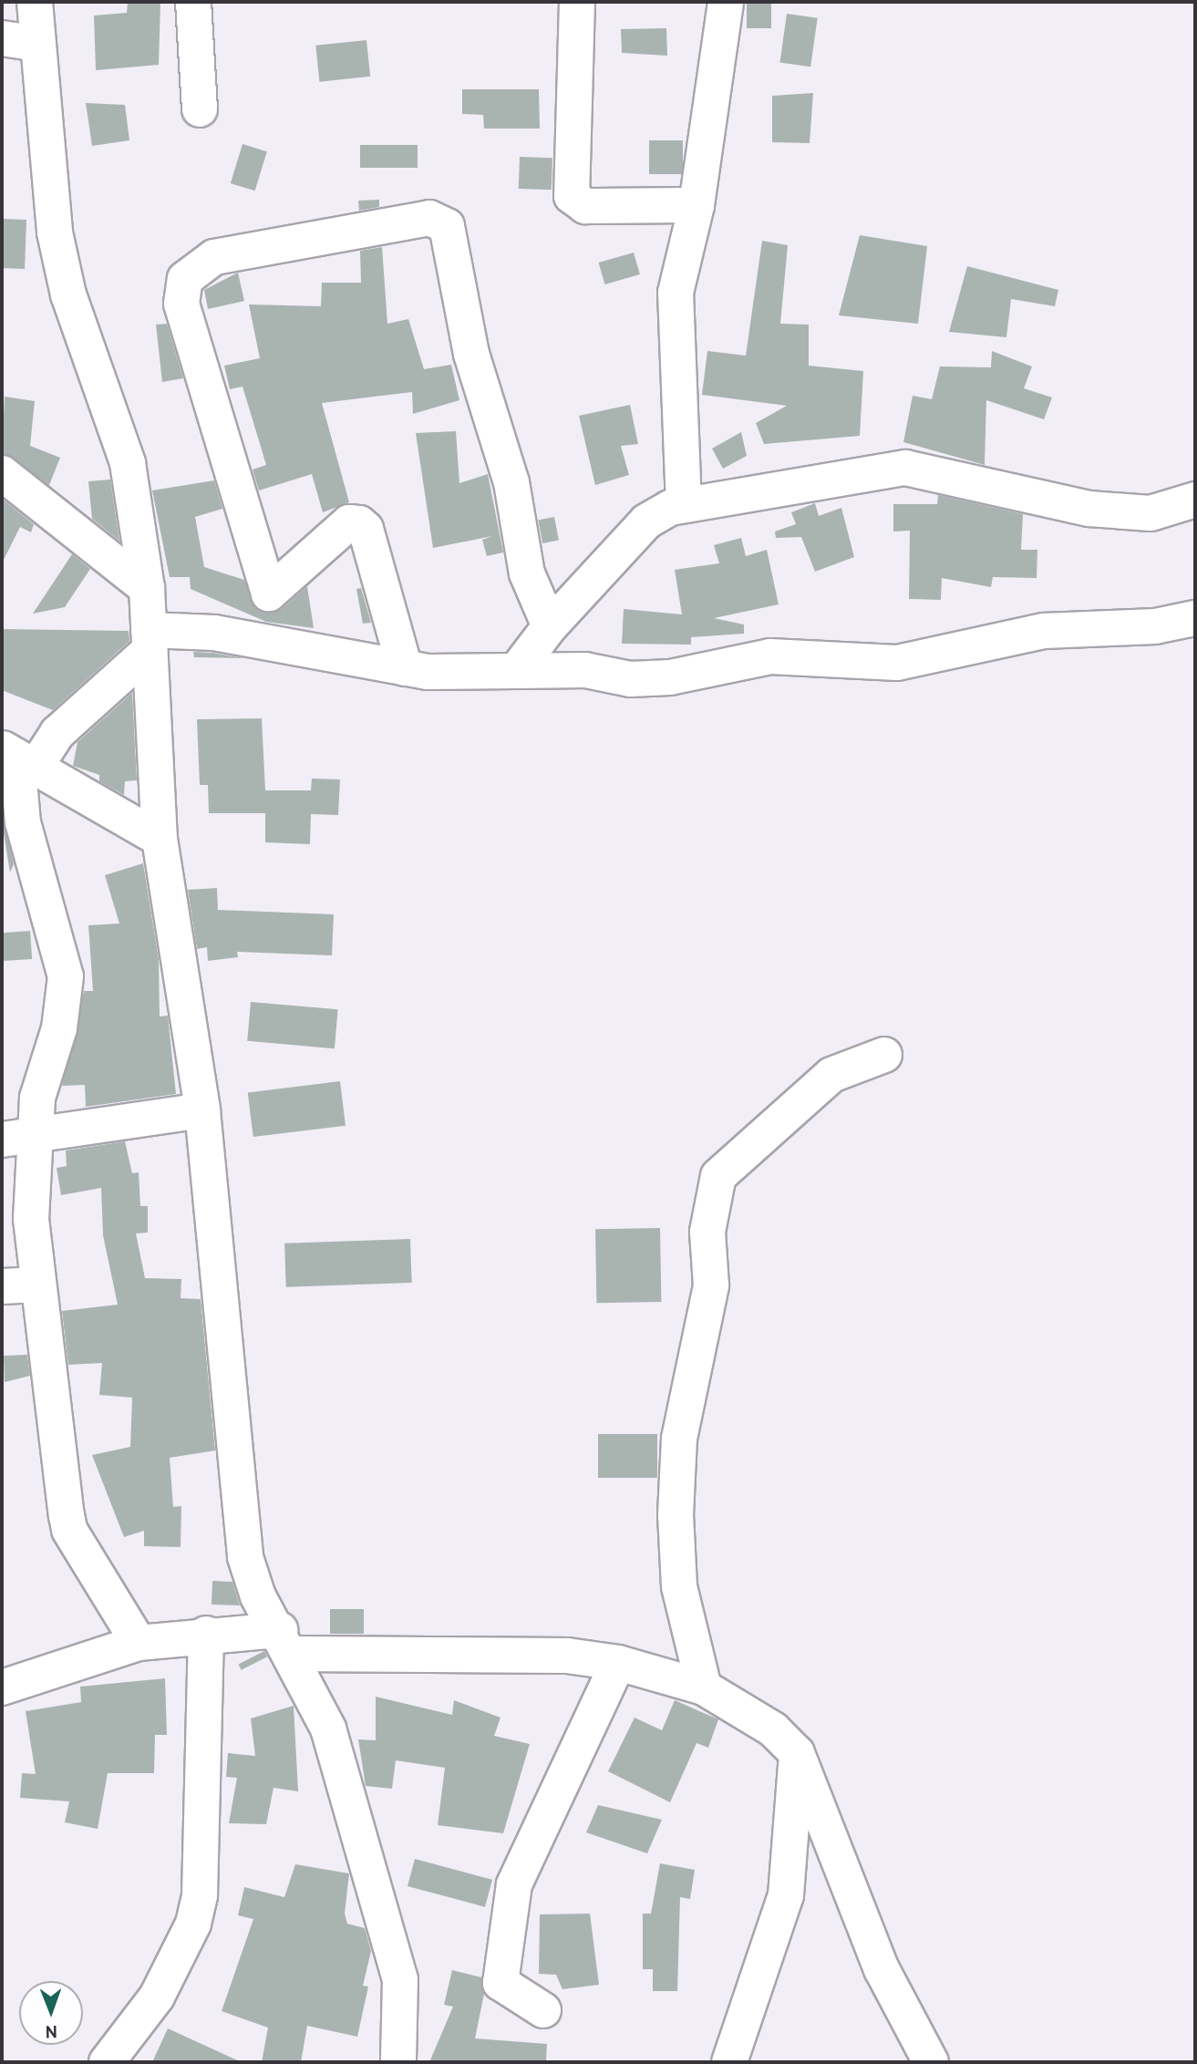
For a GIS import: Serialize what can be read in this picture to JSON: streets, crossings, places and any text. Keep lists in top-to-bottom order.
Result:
{
  "north": "bottom"
}
